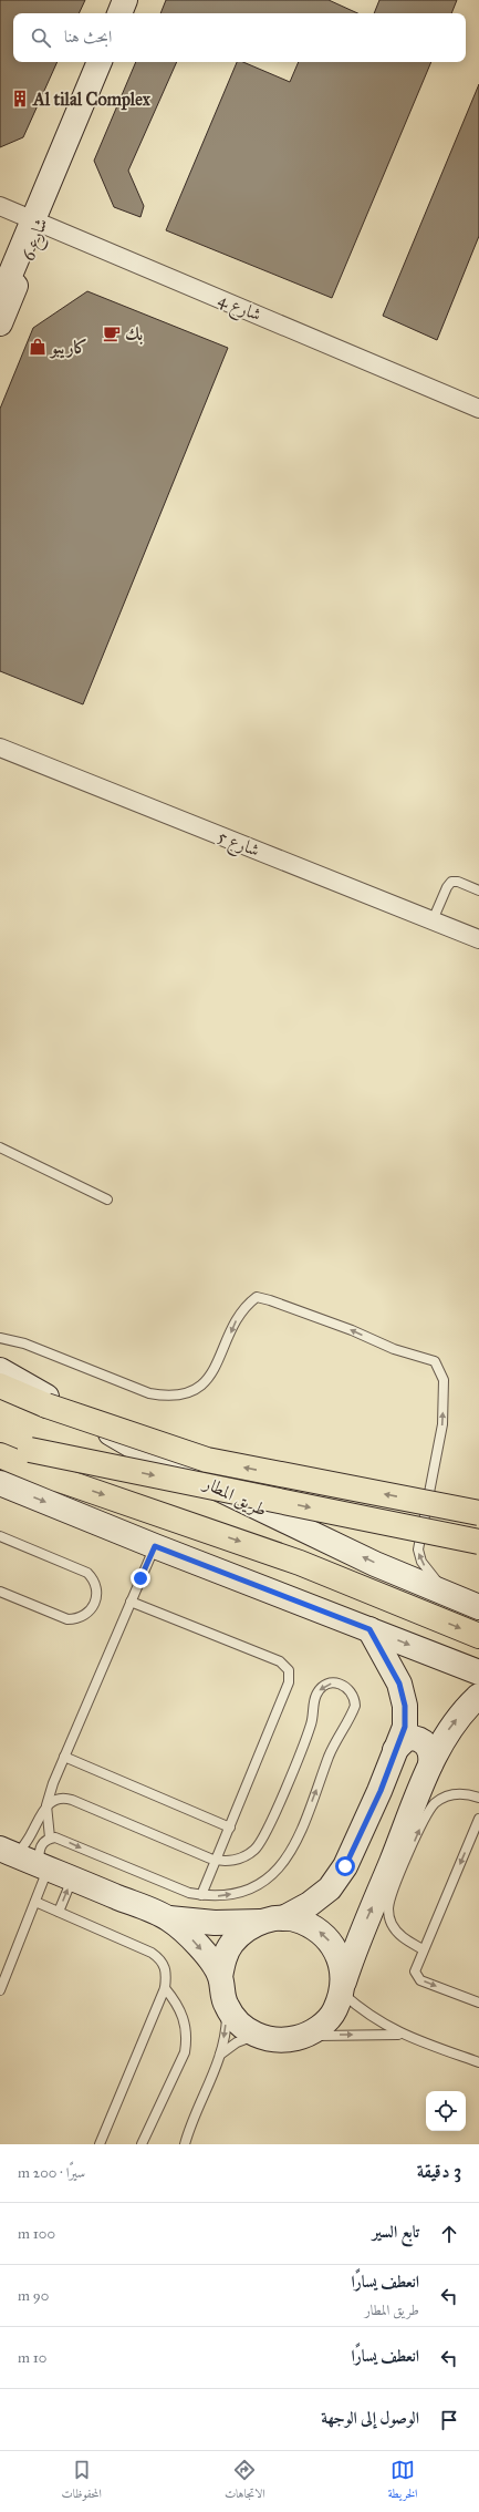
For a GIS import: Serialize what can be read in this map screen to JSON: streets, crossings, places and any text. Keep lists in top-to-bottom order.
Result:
{
  "streets": {
    "street": [
      "شارع 6",
      "شارع 4",
      "شارع 5",
      "طريق المطار"
    ]
  },
  "crossings": [
    ["شارع 6", "شارع 4"]
  ],
  "places": {
    "building": ["Al tilal Complex"],
    "cafe": ["بك"],
    "shop": ["كاريبو"]
  },
  "page": {
    "search": "ابحث هنا",
    "heading": ["3 دقيقة", "سيرًا · 200 m"],
    "list": [
      ["تابع السير", "100 m"],
      ["انعطف يسارًا", "طريق المطار", "90 m"],
      ["انعطف يسارًا", "10 m"],
      "الوصول إلى الوجهة"
    ],
    "nav": ["الخريطة", "الاتجاهات", "المحفوظات"]
  }
}
